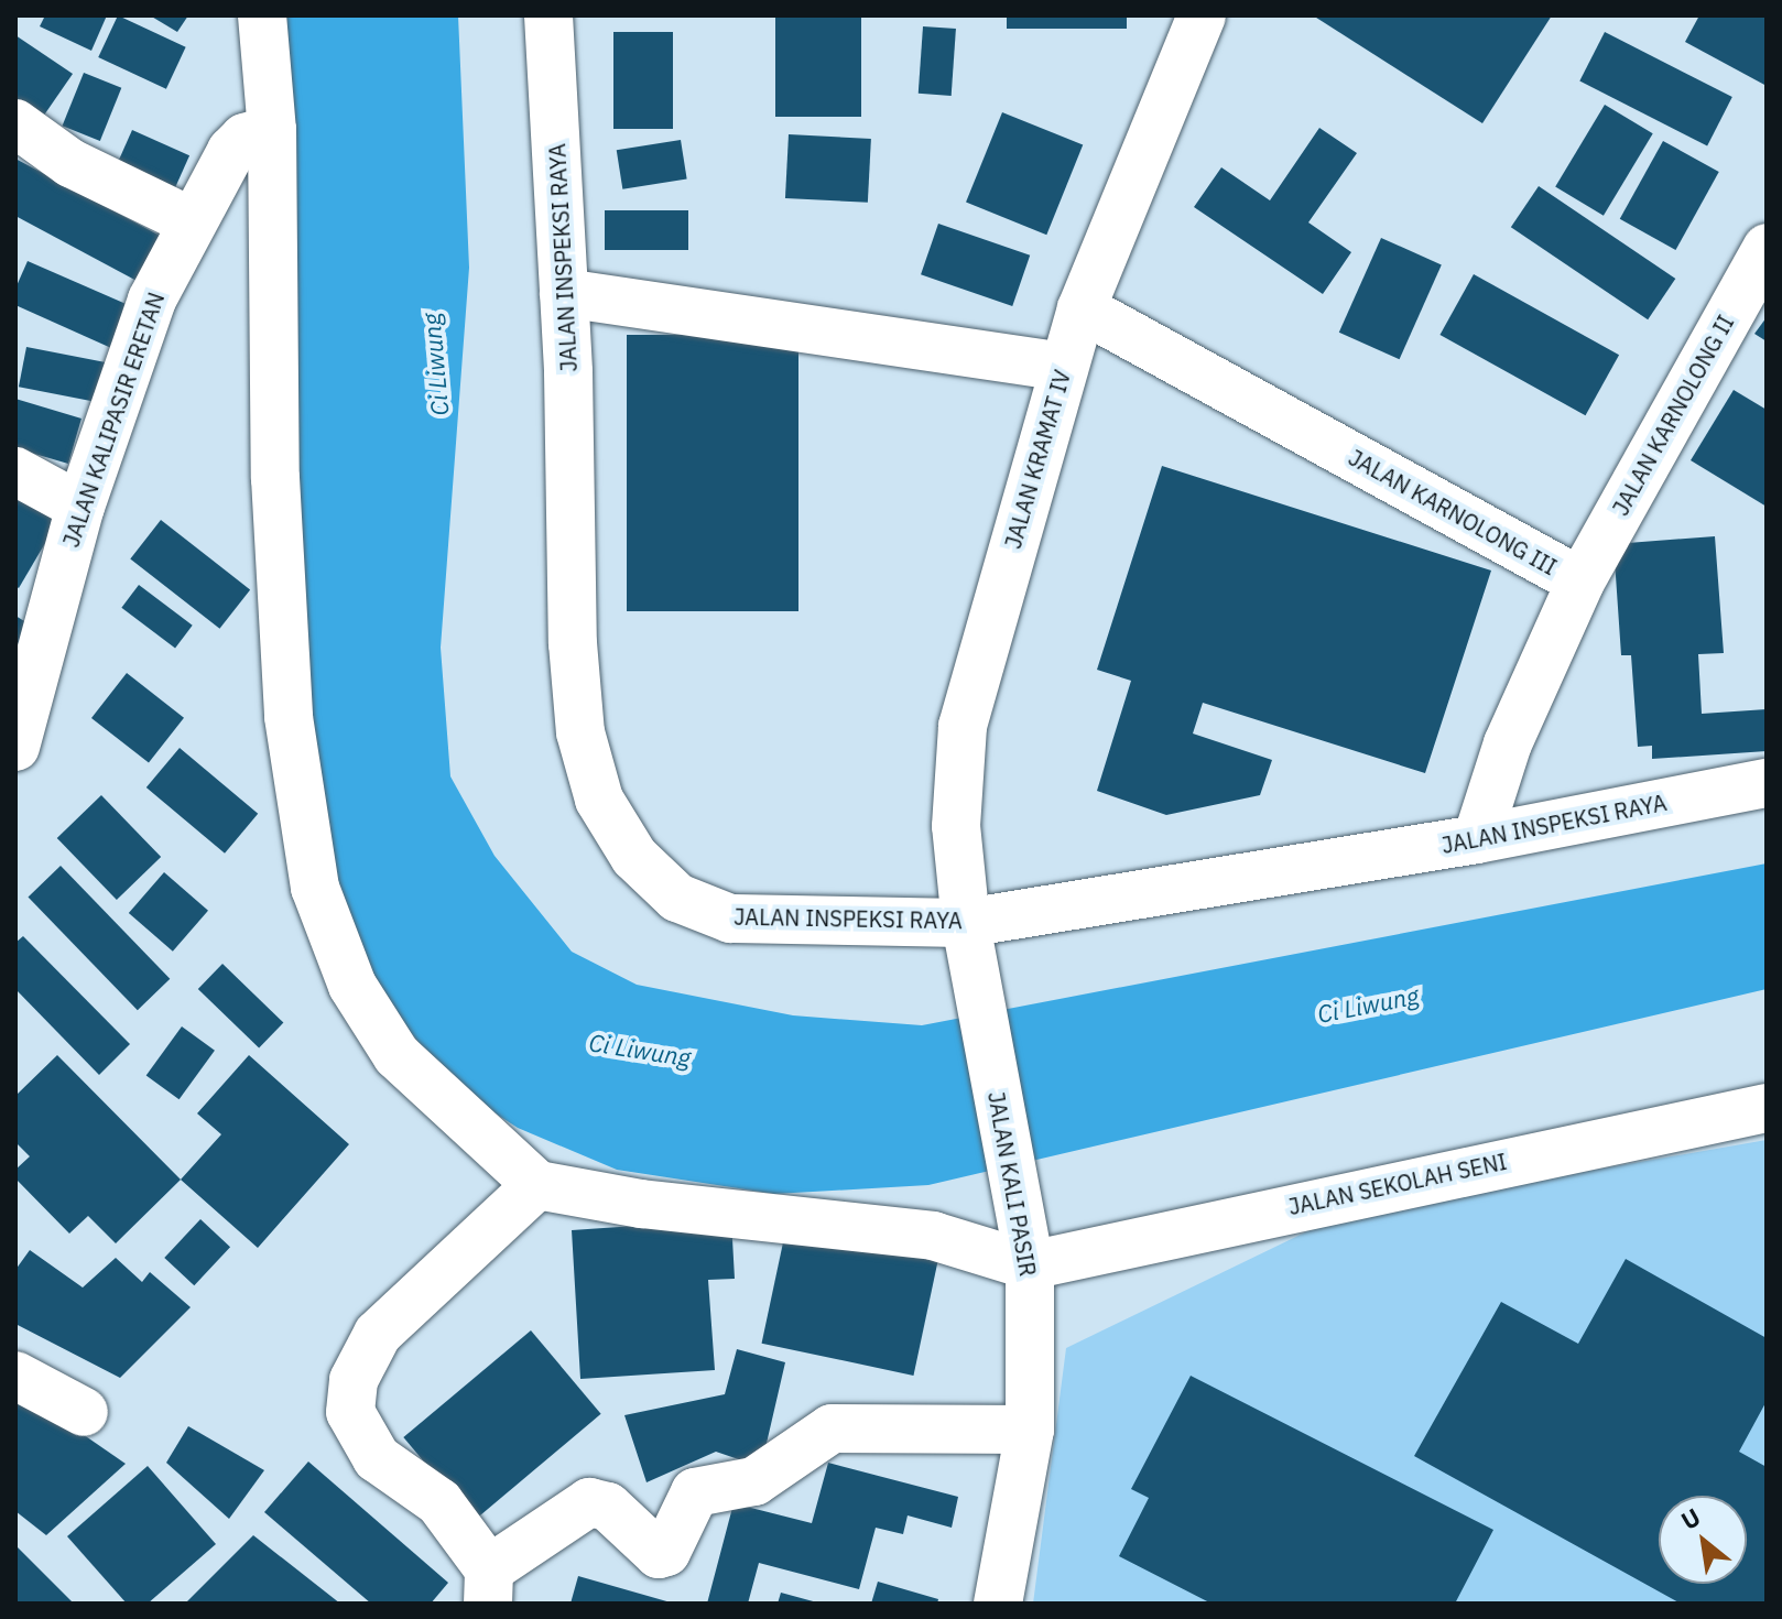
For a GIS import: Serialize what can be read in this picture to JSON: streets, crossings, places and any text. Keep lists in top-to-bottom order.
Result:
{
  "streets": {
    "street": [
      "JALAN INSPEKSI RAYA",
      "JALAN KARNOLONG II",
      "JALAN KALIPASIR ERETAN",
      "JALAN KRAMAT IV",
      "JALAN KARNOLONG III",
      "JALAN KALI PASIR",
      "JALAN SEKOLAH SENI"
    ]
  },
  "crossings": [
    ["JALAN INSPEKSI RAYA", "JALAN KRAMAT IV"],
    ["JALAN INSPEKSI RAYA", "JALAN KARNOLONG III"],
    ["JALAN INSPEKSI RAYA", "JALAN KALI PASIR"],
    ["JALAN KARNOLONG II", "JALAN KARNOLONG III"],
    ["JALAN KRAMAT IV", "JALAN KARNOLONG III"],
    ["JALAN KRAMAT IV", "JALAN KALI PASIR"],
    ["JALAN KALI PASIR", "JALAN SEKOLAH SENI"]
  ],
  "water": ["Ci Liwung"],
  "north": "top left"
}
